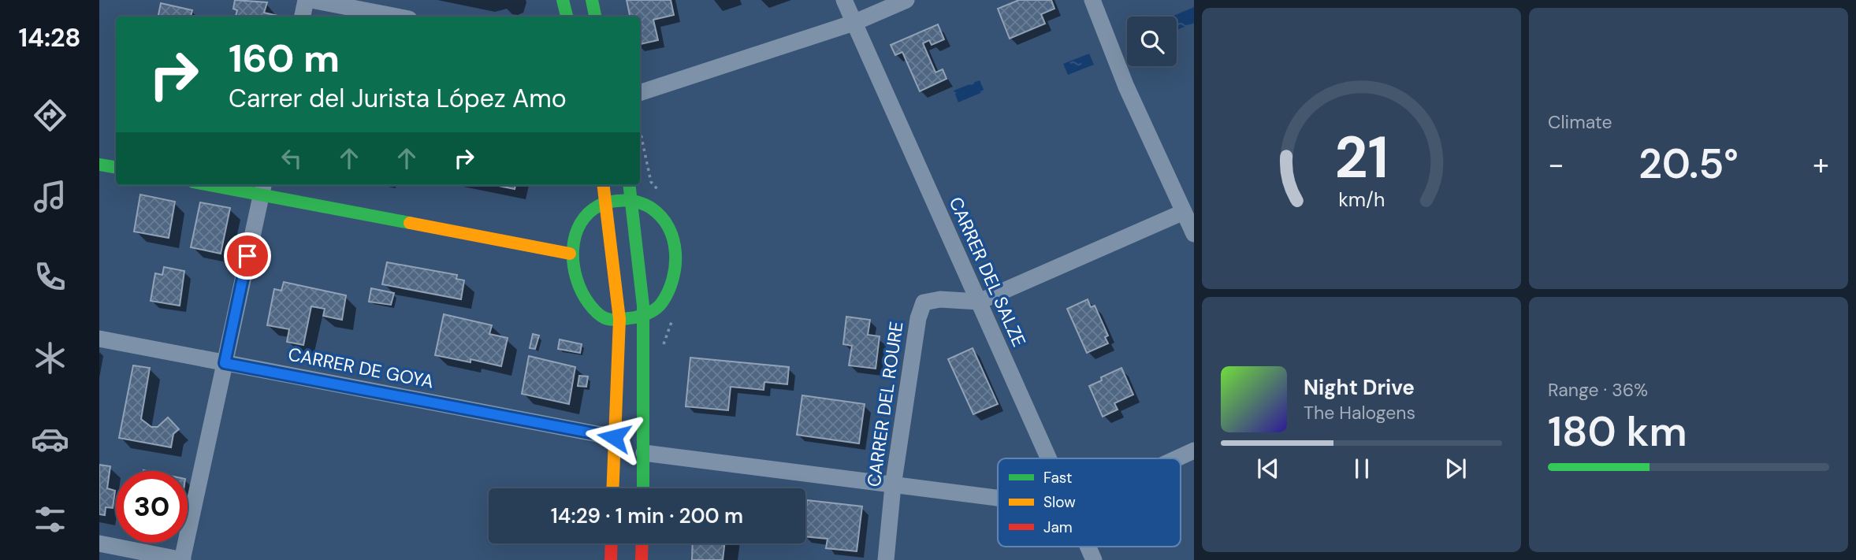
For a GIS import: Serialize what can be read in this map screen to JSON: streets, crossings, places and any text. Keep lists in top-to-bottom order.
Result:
{
  "streets": {
    "street": ["CARRER DEL SALZE", "CARRER DE GOYA", "CARRER DEL ROURE"]
  },
  "crossings": [
    ["CARRER DEL SALZE", "CARRER DEL ROURE"]
  ],
  "legend": ["Fast", "Slow", "Jam"],
  "page": {
    "tabs": "14:28",
    "tile": [
      "Climate",
      ["Range · 36%", "180 km"]
    ],
    "turn": ["160 m", "Carrer del Jurista López Amo"],
    "heat": ["−", "20.5°", "+"],
    "song": ["Night Drive", "The Halogens"],
    "limit": "30",
    "trip": "14:29 · 1 min · 200 m",
    "gauge": ["21", "km/h"]
  }
}
